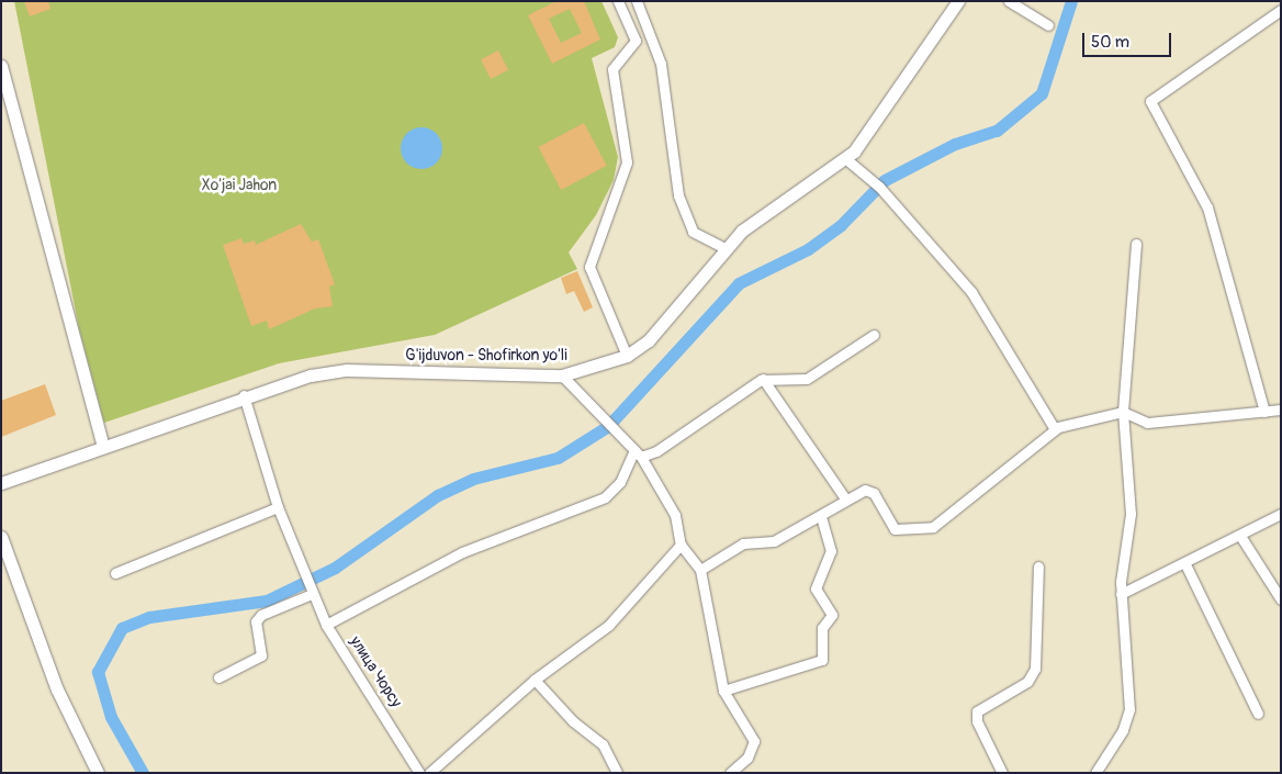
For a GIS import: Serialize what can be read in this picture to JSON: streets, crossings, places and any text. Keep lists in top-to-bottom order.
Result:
{
  "streets": {
    "main road": ["G'ijduvon - Shofirkon yo'li"],
    "street": ["улица Чорсу"]
  },
  "crossings": [
    ["G'ijduvon - Shofirkon yo'li", "улица Чорсу"]
  ],
  "parks": ["Xo'jai Jahon"],
  "scale_bar": "50 m"
}
